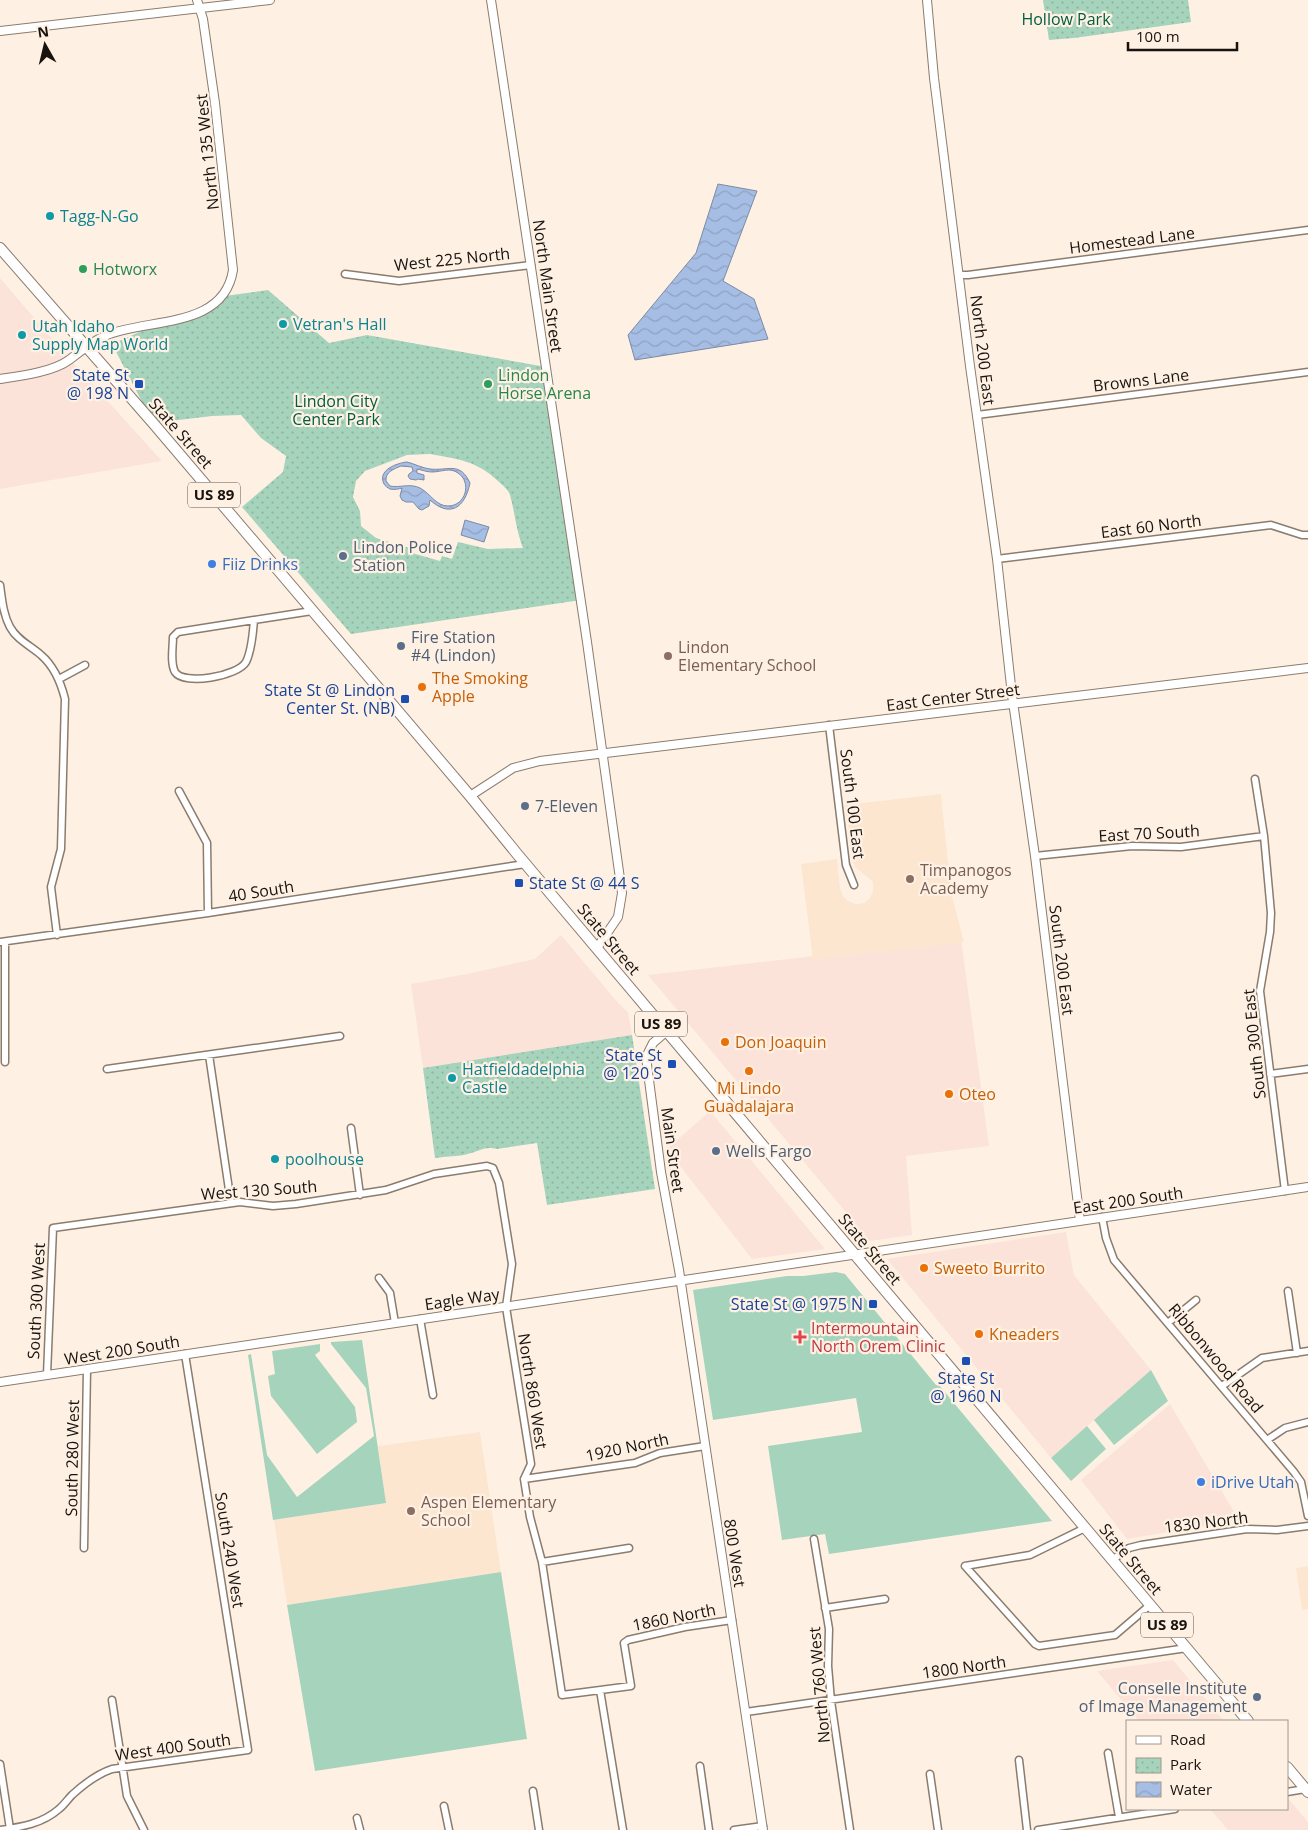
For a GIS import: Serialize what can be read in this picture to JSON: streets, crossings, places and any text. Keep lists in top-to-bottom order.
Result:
{
  "streets": {
    "main road": ["State Street", "US 89"],
    "street": [
      "North 135 West",
      "Homestead Lane",
      "West 225 North",
      "North Main Street",
      "North 200 East",
      "Browns Lane",
      "East 60 North",
      "East Center Street",
      "South 100 East",
      "East 70 South",
      "40 South",
      "South 200 East",
      "South 300 East",
      "Main Street",
      "West 130 South",
      "East 200 South",
      "Eagle Way",
      "South 300 West",
      "West 200 South",
      "Ribbonwood Road",
      "North 860 West",
      "1920 North",
      "South 280 West",
      "1830 North",
      "South 240 West",
      "800 West",
      "1860 North",
      "1800 North",
      "North 760 West",
      "West 400 South"
    ]
  },
  "crossings": [
    ["North 135 West", "State Street"],
    ["Homestead Lane", "North 200 East"],
    ["West 225 North", "North Main Street"],
    ["North Main Street", "East Center Street"],
    ["North 200 East", "Browns Lane"],
    ["North 200 East", "East 60 North"],
    ["North 200 East", "East Center Street"],
    ["North 200 East", "South 200 East"],
    ["State Street", "East Center Street"],
    ["State Street", "40 South"],
    ["State Street", "Main Street"],
    ["State Street", "East 200 South"],
    ["State Street", "1830 North"],
    ["State Street", "1800 North"],
    ["East Center Street", "South 100 East"],
    ["East Center Street", "South 200 East"],
    ["East 70 South", "South 200 East"],
    ["East 70 South", "South 300 East"],
    ["South 200 East", "East 200 South"],
    ["South 300 East", "East 200 South"],
    ["Main Street", "East 200 South"],
    ["Main Street", "Eagle Way"],
    ["Main Street", "800 West"],
    ["West 130 South", "South 300 West"],
    ["West 130 South", "North 860 West"],
    ["East 200 South", "Eagle Way"],
    ["East 200 South", "Ribbonwood Road"],
    ["East 200 South", "800 West"],
    ["Eagle Way", "West 200 South"],
    ["Eagle Way", "North 860 West"],
    ["Eagle Way", "800 West"],
    ["South 300 West", "West 200 South"],
    ["West 200 South", "South 280 West"],
    ["West 200 South", "South 240 West"],
    ["Ribbonwood Road", "1830 North"],
    ["North 860 West", "1920 North"],
    ["1920 North", "800 West"],
    ["South 240 West", "West 400 South"],
    ["800 West", "1860 North"],
    ["800 West", "1800 North"],
    ["1800 North", "North 760 West"]
  ],
  "parks": ["Hollow Park", "Lindon City Center Park"],
  "places": {
    "other": [
      "Tagg-N-Go",
      "Hotworx",
      "Vetran's Hall",
      "Utah Idaho Supply Map World",
      "Lindon Horse Arena",
      "Lindon Police Station",
      "Fiiz Drinks",
      "Fire Station #4 (Lindon)",
      "Lindon Elementary School",
      "The Smoking Apple",
      "7-Eleven",
      "Timpanogos Academy",
      "Don Joaquin",
      "Mi Lindo Guadalajara",
      "Hatfieldadelphia Castle",
      "Oteo",
      "Wells Fargo",
      "poolhouse",
      "Sweeto Burrito",
      "Kneaders",
      "iDrive Utah",
      "Aspen Elementary School",
      "Conselle Institute of Image Management"
    ],
    "transit": [
      "State St @ 198 N",
      "State St @ Lindon Center St. (NB)",
      "State St @ 44 S",
      "State St @ 120 S",
      "State St @ 1975 N",
      "State St @ 1960 N"
    ],
    "health": ["Intermountain North Orem Clinic"]
  },
  "legend": ["Road", "Park", "Water"],
  "scale_bar": "100 m",
  "north": "top"
}
